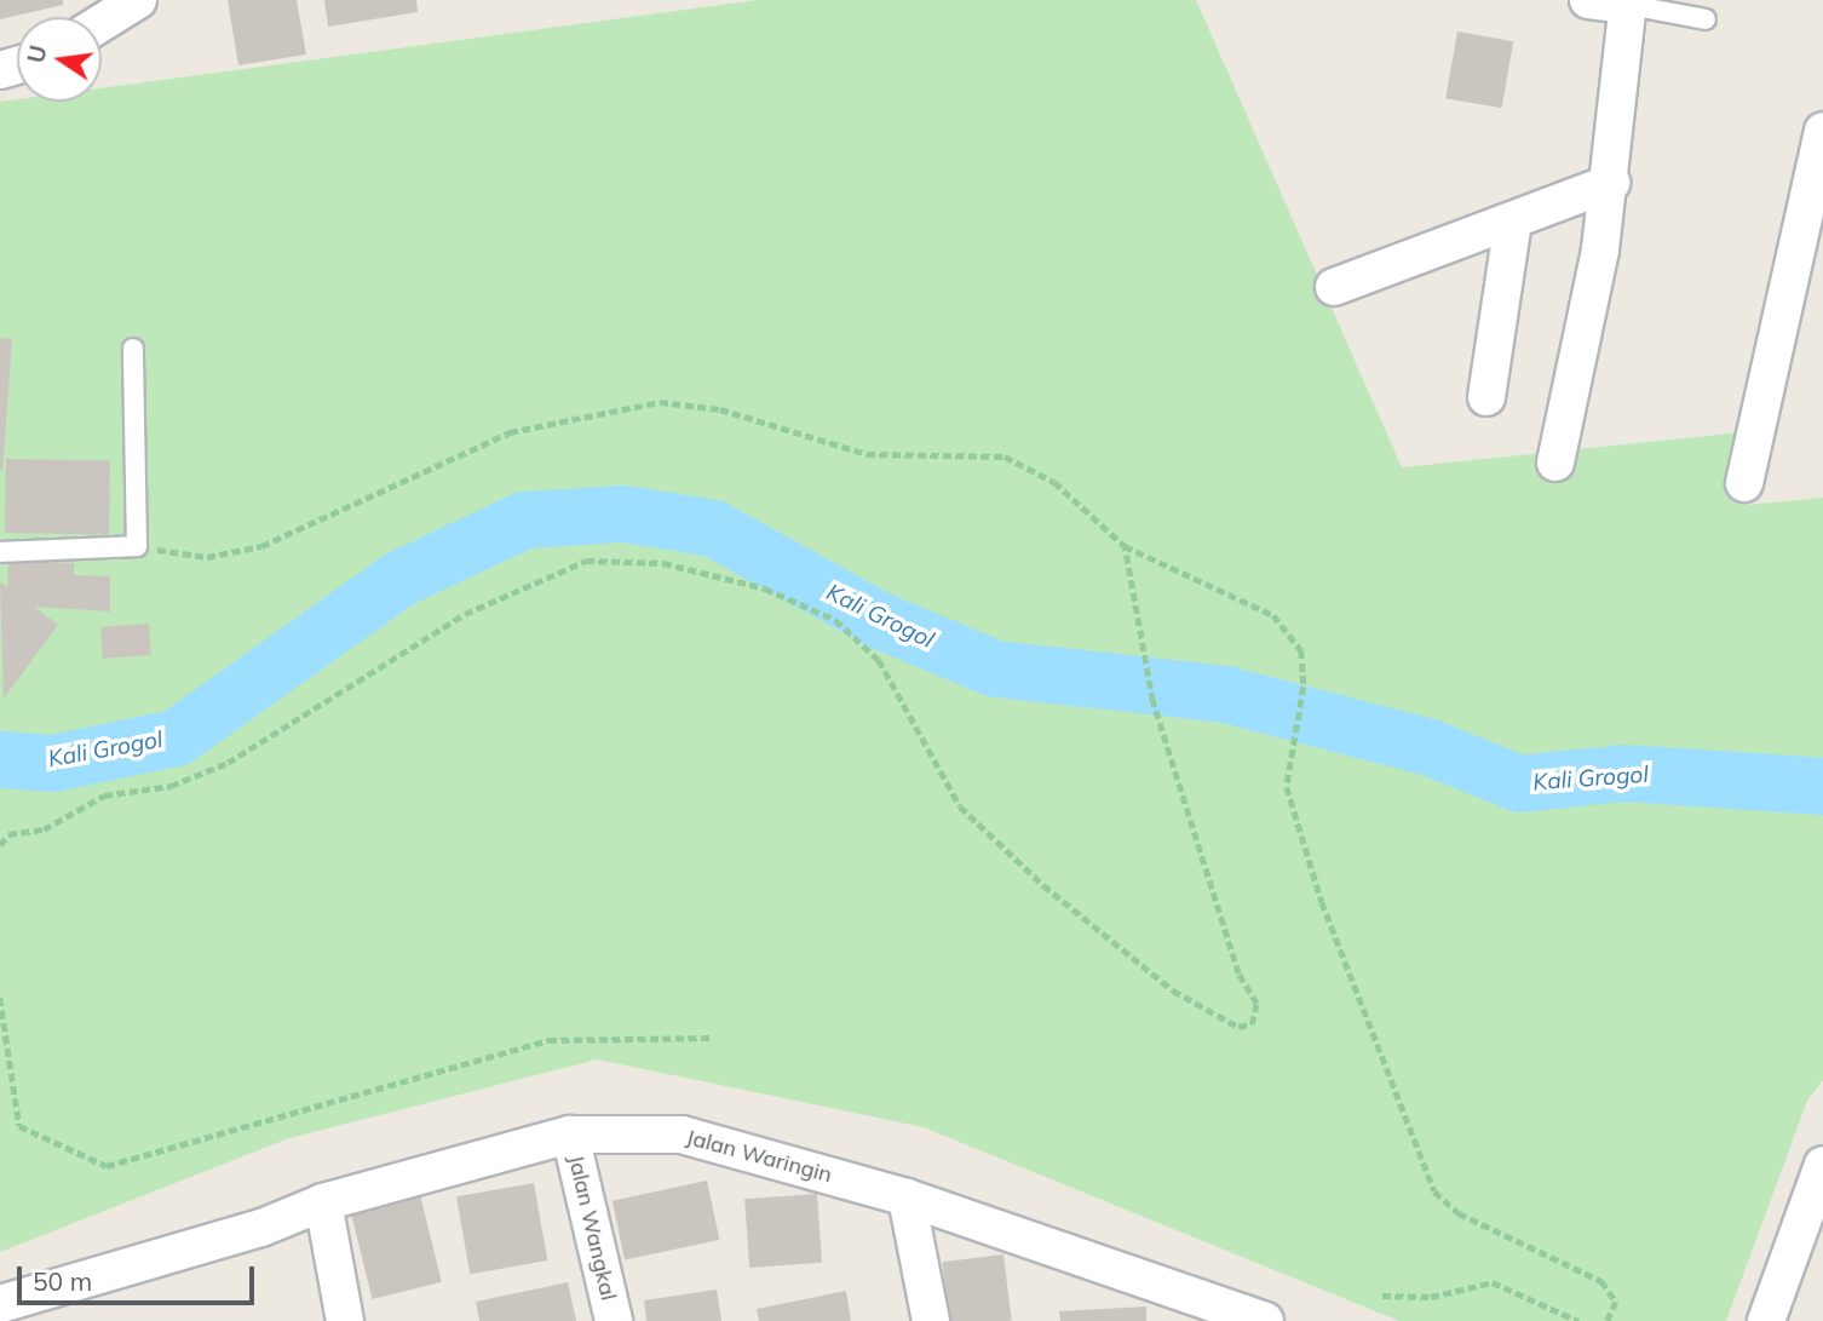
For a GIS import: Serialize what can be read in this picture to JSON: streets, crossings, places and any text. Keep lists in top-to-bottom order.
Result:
{
  "streets": {
    "street": ["Jalan Waringin", "Jalan Wangkal"]
  },
  "crossings": [
    ["Jalan Waringin", "Jalan Wangkal"]
  ],
  "water": ["Kali Grogol"],
  "scale_bar": "50 m",
  "north": "left"
}
